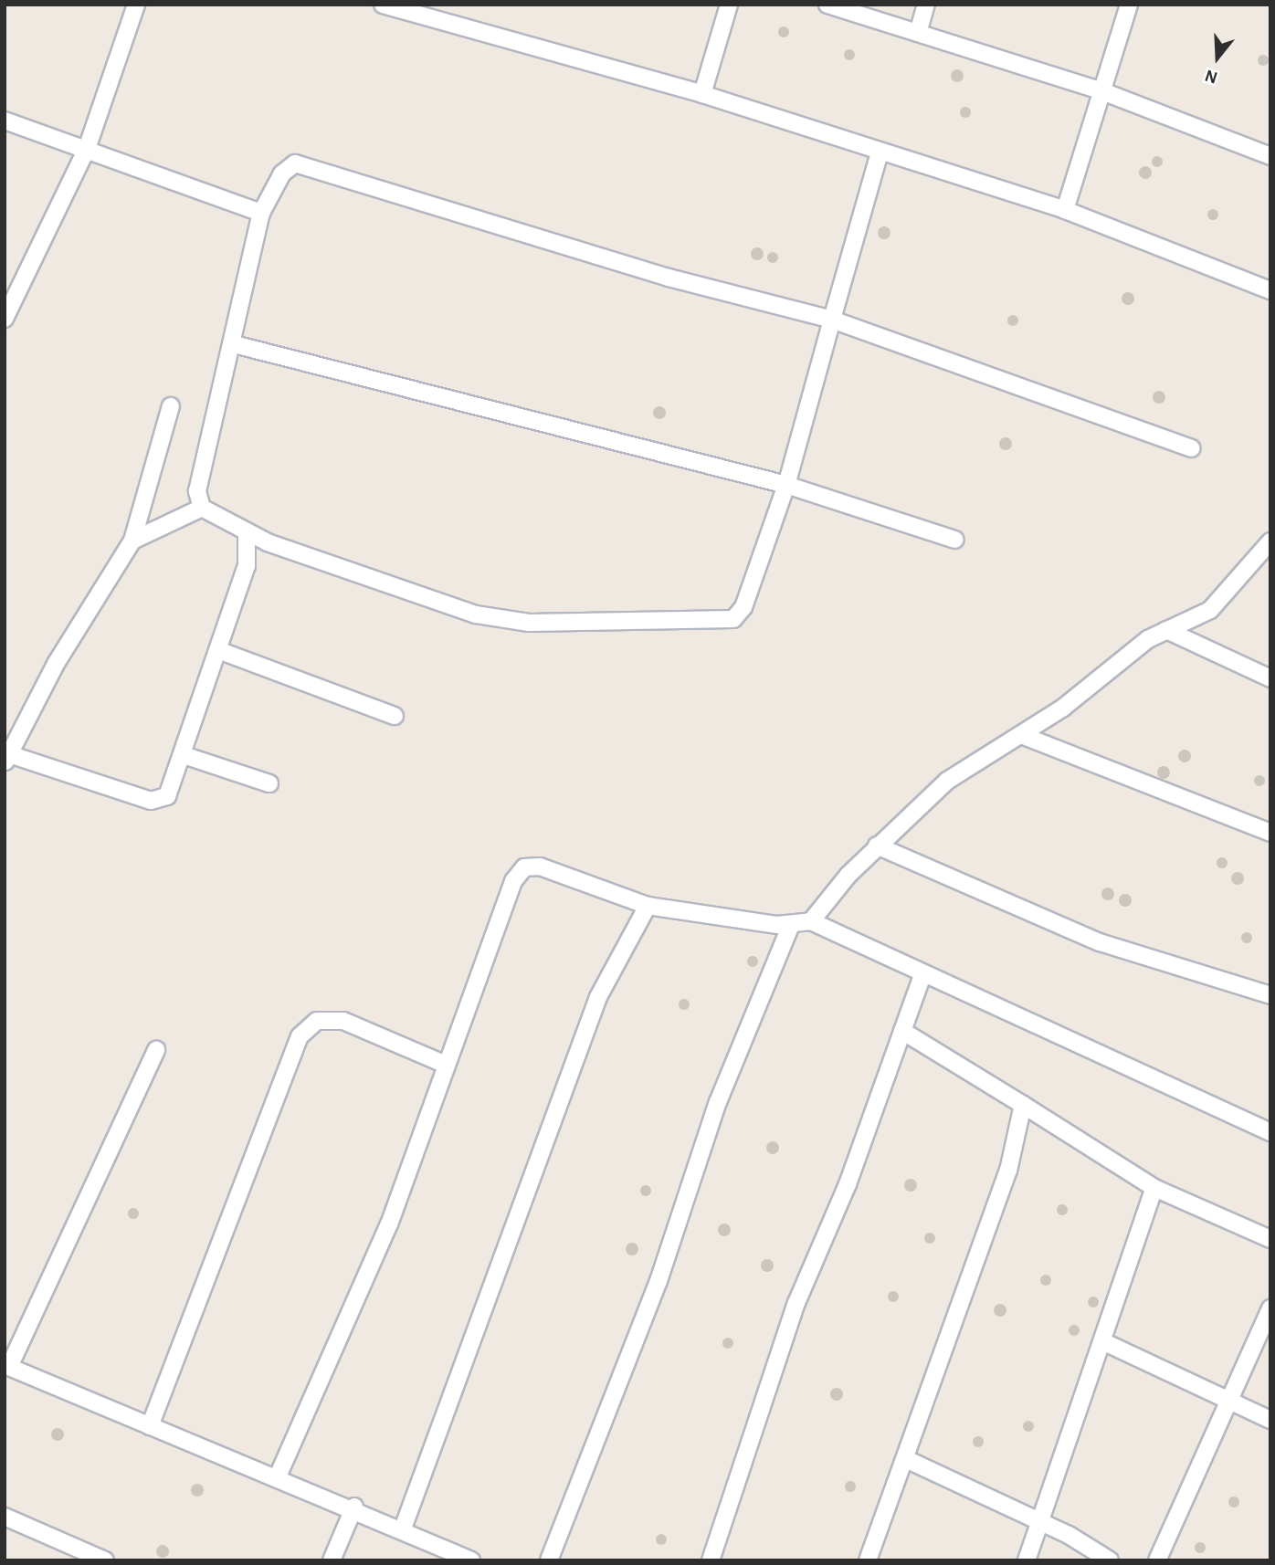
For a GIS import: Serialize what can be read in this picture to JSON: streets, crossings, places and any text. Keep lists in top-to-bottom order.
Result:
{
  "north": "bottom"
}
